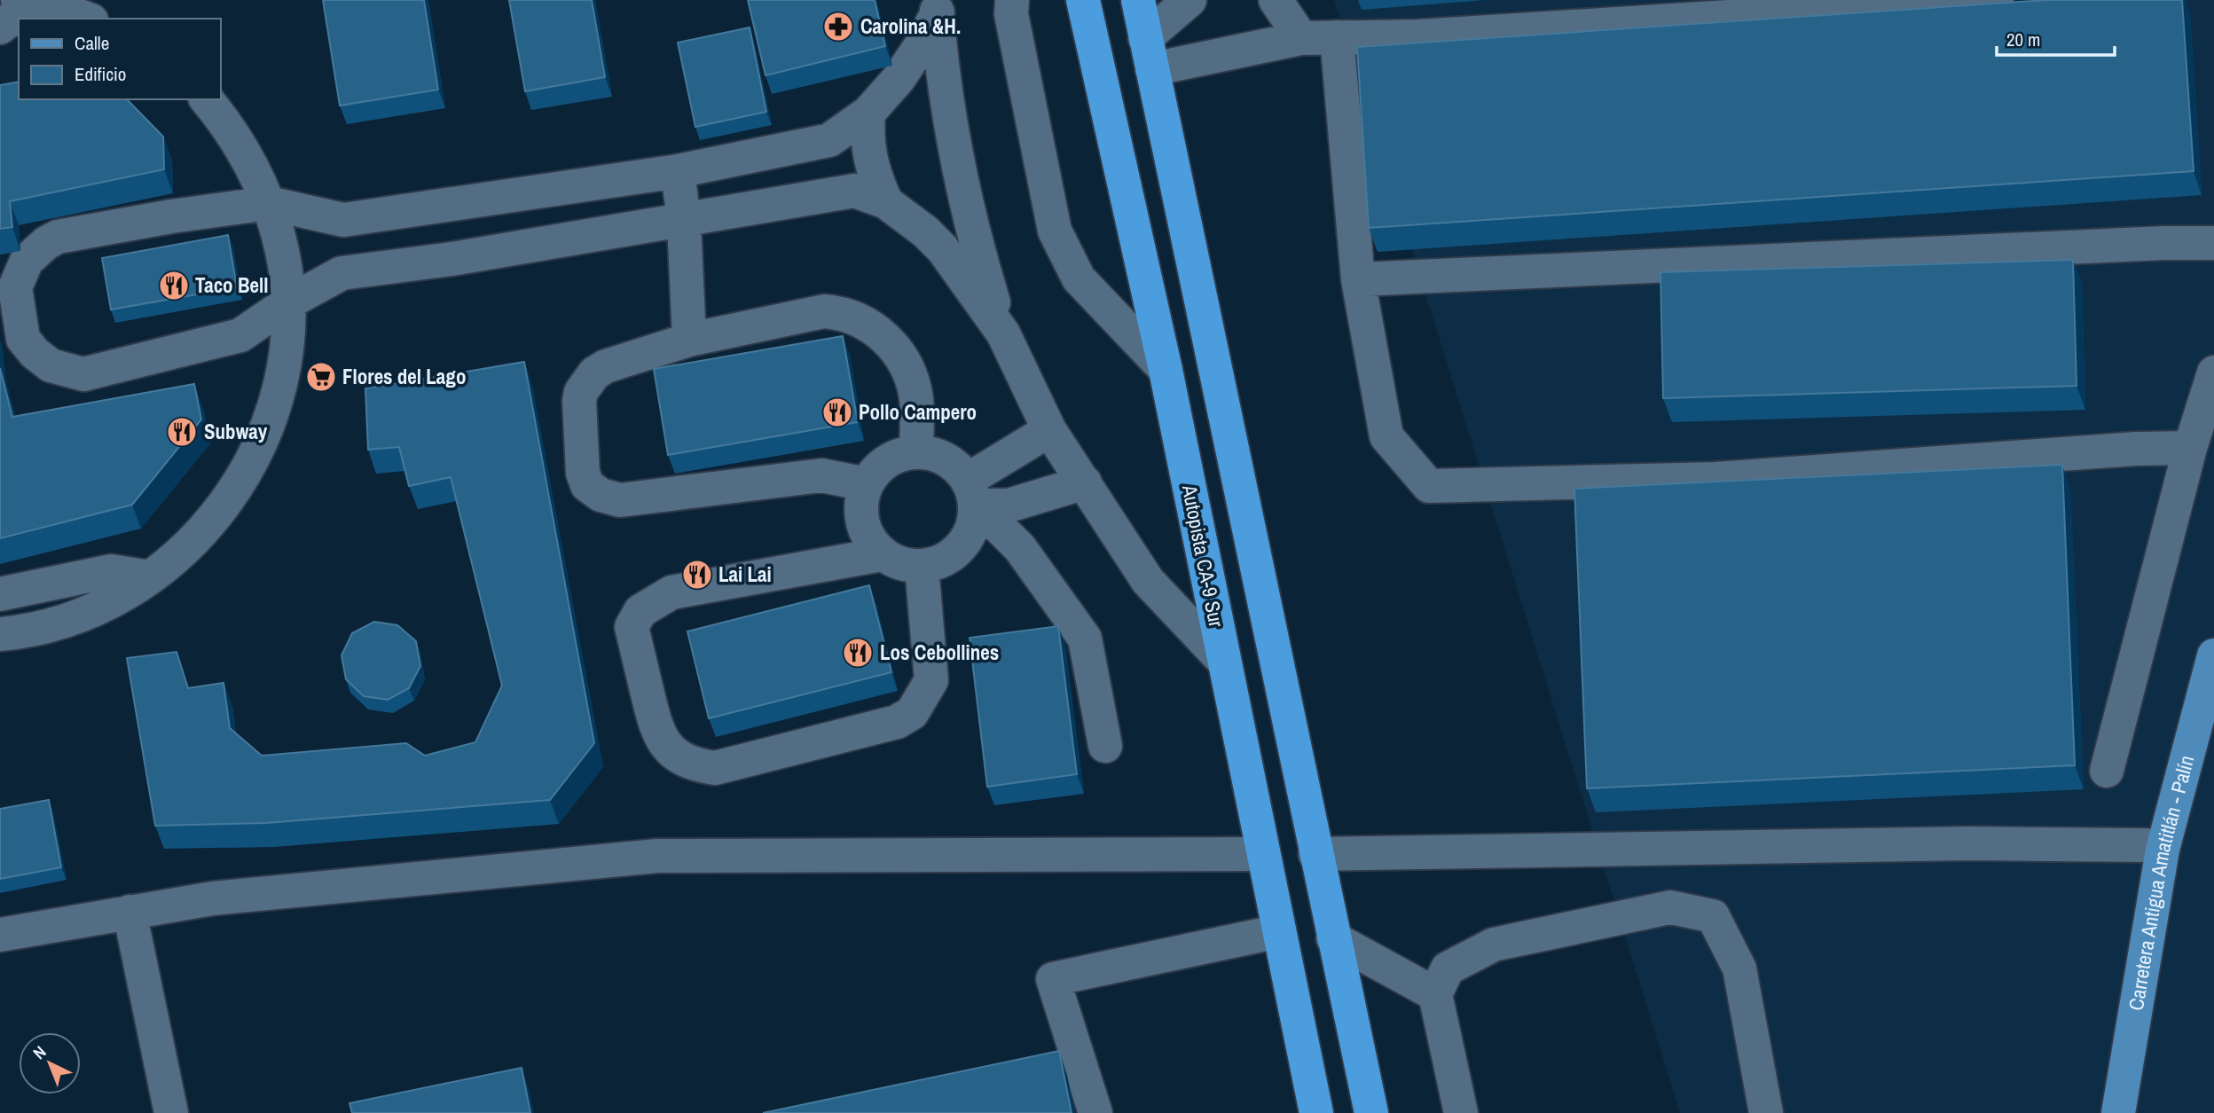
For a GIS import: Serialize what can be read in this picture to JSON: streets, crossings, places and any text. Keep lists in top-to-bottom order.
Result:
{
  "streets": {
    "highway": ["Autopista CA-9 Sur"],
    "main road": ["Carretera Antigua Amatitlán - Palín"]
  },
  "places": {
    "pharmacy": ["Carolina &H."],
    "restaurant": [
      "Taco Bell",
      "Pollo Campero",
      "Subway",
      "Lai Lai",
      "Los Cebollines"
    ],
    "supermarket": ["Flores del Lago"]
  },
  "legend": ["Calle", "Edificio"],
  "scale_bar": "20 m",
  "north": "top left"
}
